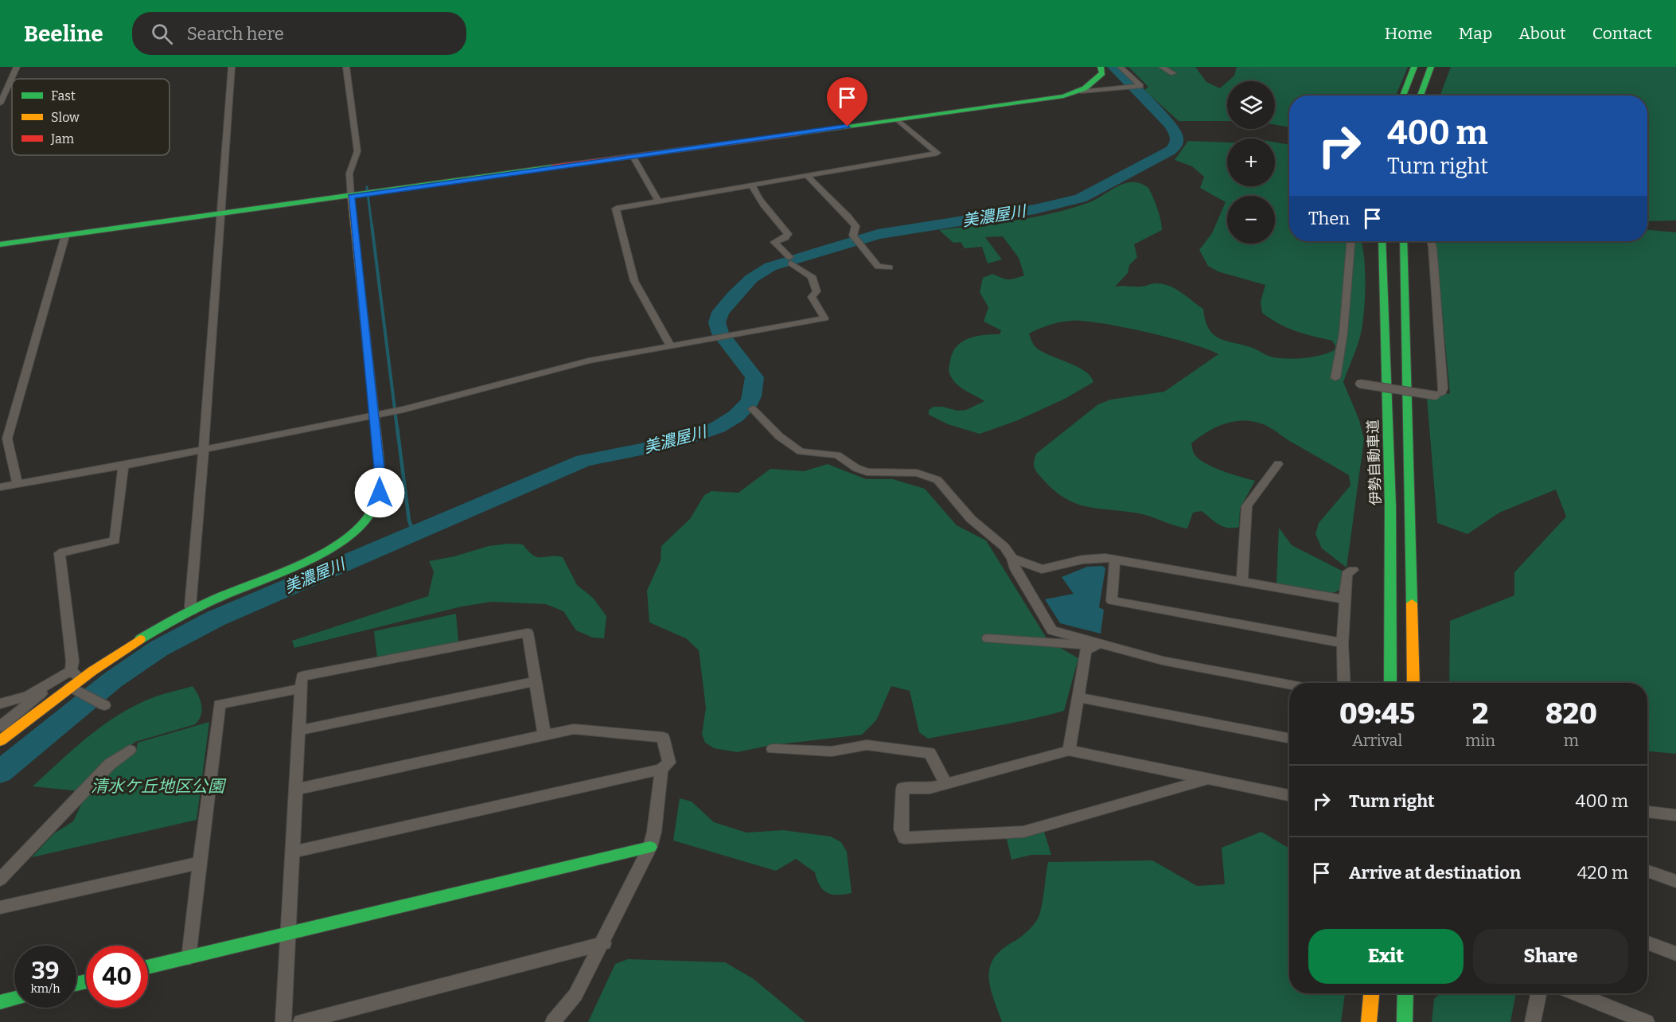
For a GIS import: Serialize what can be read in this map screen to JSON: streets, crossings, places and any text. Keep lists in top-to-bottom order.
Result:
{
  "streets": {
    "main road": ["伊勢自動車道"]
  },
  "water": ["美濃屋川"],
  "parks": ["清水ケ丘地区公園"],
  "legend": ["Fast", "Slow", "Jam"],
  "page": {
    "header": "Beeline",
    "search": "Search here",
    "nav": [
      "Home",
      "Map",
      "About",
      "Contact"
    ],
    "map_buttons": ["+", "−"],
    "turn": ["400 m", "Turn right"],
    "then": "Then",
    "eta": [
      "09:45",
      "Arrival",
      "2",
      "min",
      "820",
      "m"
    ],
    "list": [
      {
        "name": "Turn right",
        "value": "400 m"
      },
      {
        "name": "Arrive at destination",
        "value": "420 m"
      }
    ],
    "buttons": ["Exit", "Share"],
    "speed": "39 km/h",
    "limit": "40"
  }
}
